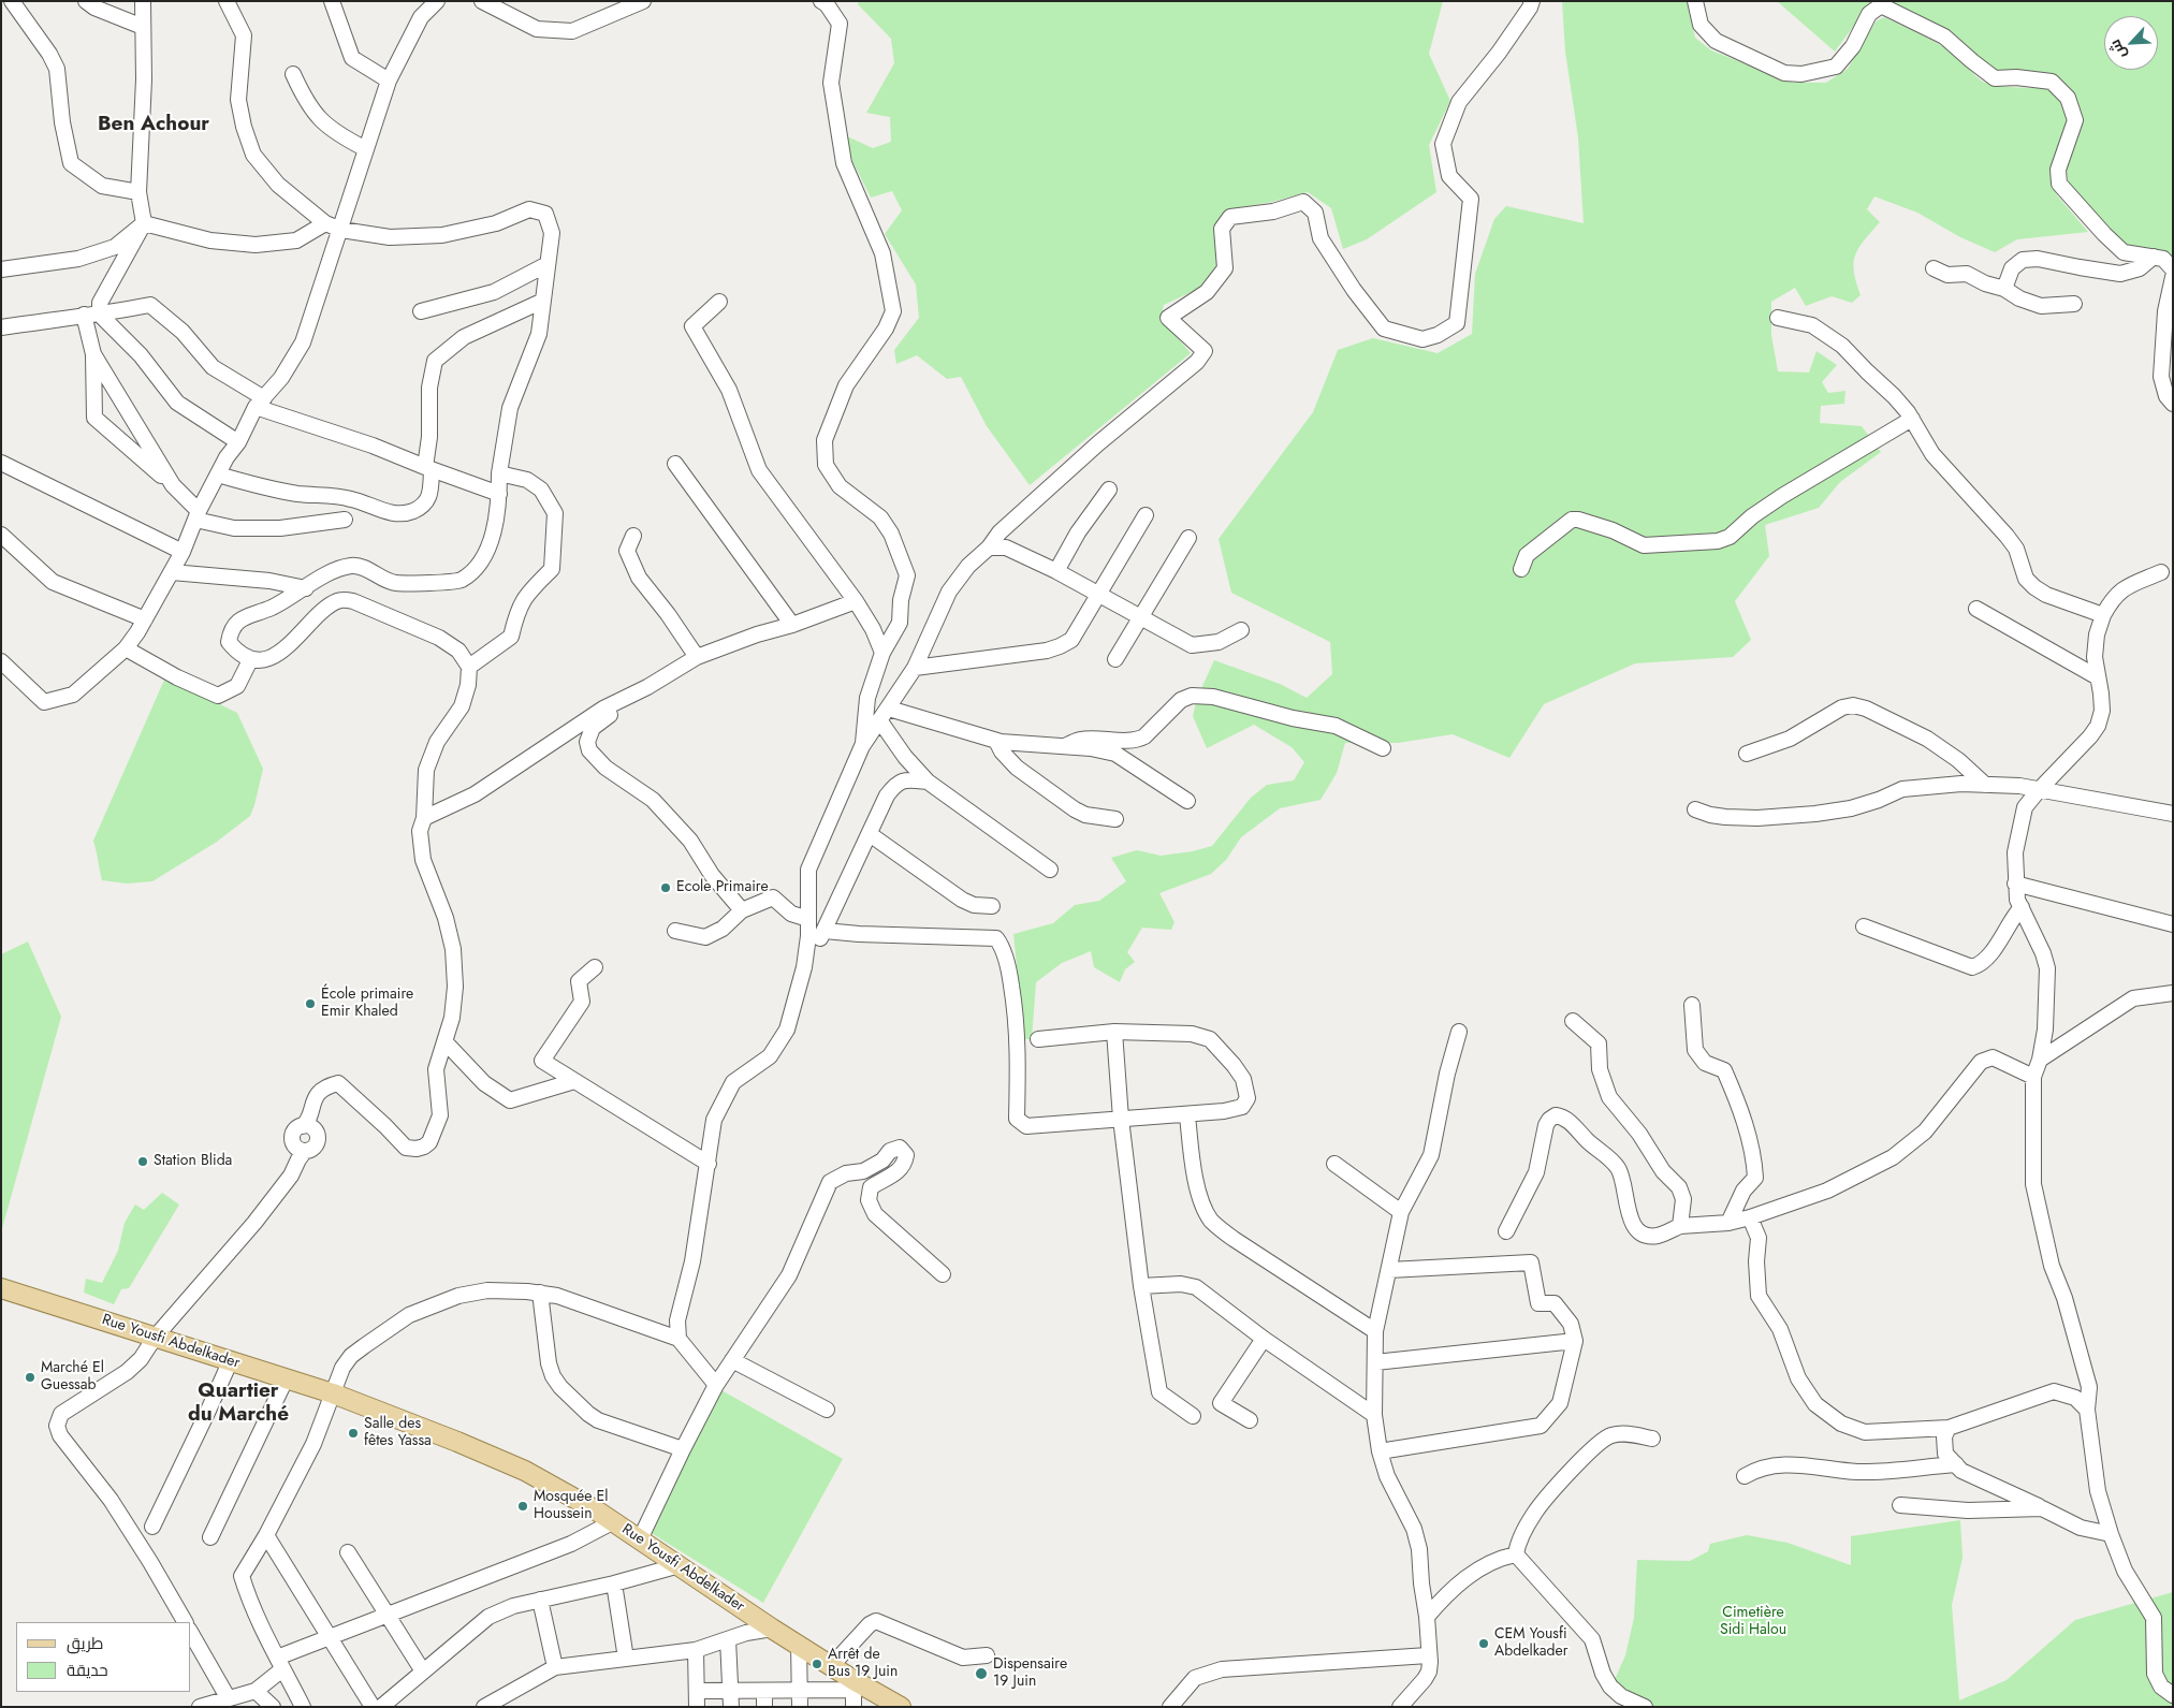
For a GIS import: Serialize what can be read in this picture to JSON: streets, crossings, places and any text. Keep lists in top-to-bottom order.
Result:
{
  "streets": {
    "main road": ["Rue Yousfi Abdelkader"]
  },
  "districts": ["Ben Achour", "Quartier du Marché"],
  "parks": ["Cimetière Sidi Halou"],
  "places": [
    "Ecole Primaire",
    "École primaire Emir Khaled",
    "Station Blida",
    "Marché El Guessab",
    "Salle des fêtes Yassa",
    "Mosquée El Houssein",
    "CEM Yousfi Abdelkader",
    "Arrêt de Bus 19 Juin",
    "Dispensaire 19 Juin"
  ],
  "legend": ["طريق", "حديقة"],
  "north": "bottom left"
}
